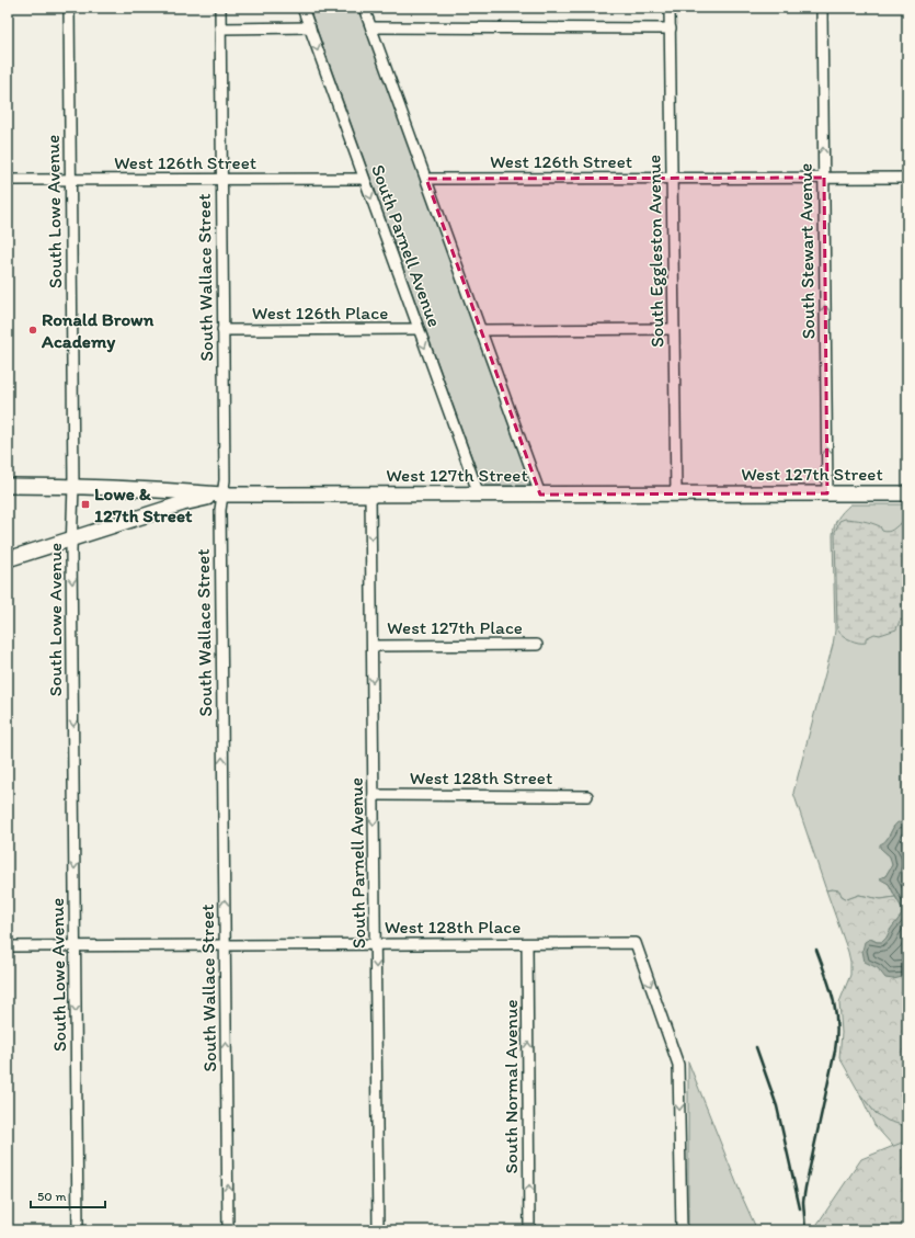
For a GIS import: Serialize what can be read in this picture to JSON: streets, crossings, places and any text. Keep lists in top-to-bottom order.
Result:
{
  "streets": {
    "main road": ["West 127th Street"],
    "street": [
      "West 126th Street",
      "South Lowe Avenue",
      "South Parnell Avenue",
      "South Eggleston Avenue",
      "South Stewart Avenue",
      "South Wallace Street",
      "West 126th Place",
      "West 127th Place",
      "West 128th Street",
      "West 128th Place",
      "South Normal Avenue"
    ]
  },
  "crossings": [
    ["West 126th Street", "South Lowe Avenue"],
    ["West 126th Street", "South Parnell Avenue"],
    ["West 126th Street", "South Eggleston Avenue"],
    ["West 126th Street", "South Stewart Avenue"],
    ["West 126th Street", "South Wallace Street"],
    ["South Lowe Avenue", "West 127th Street"],
    ["South Lowe Avenue", "West 128th Place"],
    ["South Parnell Avenue", "West 126th Place"],
    ["South Parnell Avenue", "West 127th Street"],
    ["South Parnell Avenue", "West 127th Place"],
    ["South Parnell Avenue", "West 128th Street"],
    ["South Parnell Avenue", "West 128th Place"],
    ["South Eggleston Avenue", "West 127th Street"],
    ["South Stewart Avenue", "West 127th Street"],
    ["South Wallace Street", "West 126th Place"],
    ["South Wallace Street", "West 127th Street"],
    ["South Wallace Street", "West 128th Place"],
    ["West 128th Place", "South Normal Avenue"]
  ],
  "one_way": [
    "South Lowe Avenue",
    "South Stewart Avenue",
    "South Wallace Street",
    "West 128th Place",
    "South Normal Avenue"
  ],
  "places": {
    "other": ["Ronald Brown Academy"],
    "transit": ["Lowe & 127th Street"]
  },
  "scale_bar": "50 m"
}
